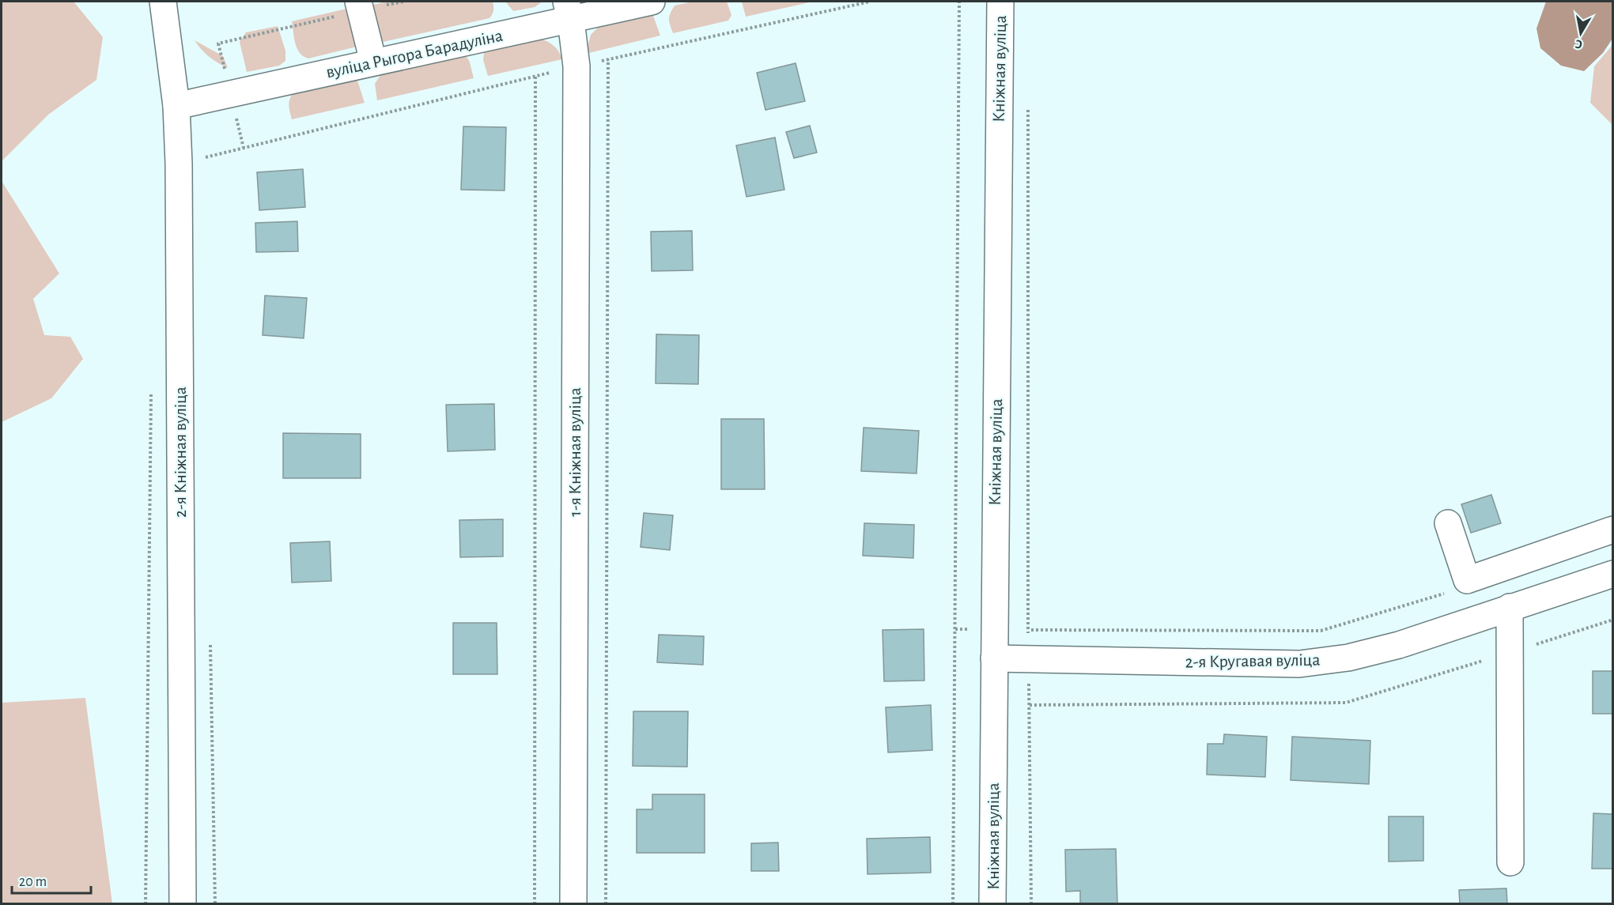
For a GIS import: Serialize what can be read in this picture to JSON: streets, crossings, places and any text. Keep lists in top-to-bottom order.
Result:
{
  "streets": {
    "street": [
      "вуліца Рыгора Барадуліна",
      "Кніжная вуліца",
      "2-я Кніжная вуліца",
      "1-я Кніжная вуліца",
      "2-я Кругавая вуліца"
    ]
  },
  "crossings": [
    ["вуліца Рыгора Барадуліна", "2-я Кніжная вуліца"],
    ["вуліца Рыгора Барадуліна", "1-я Кніжная вуліца"],
    ["Кніжная вуліца", "2-я Кругавая вуліца"]
  ],
  "scale_bar": "20 m",
  "north": "bottom"
}
